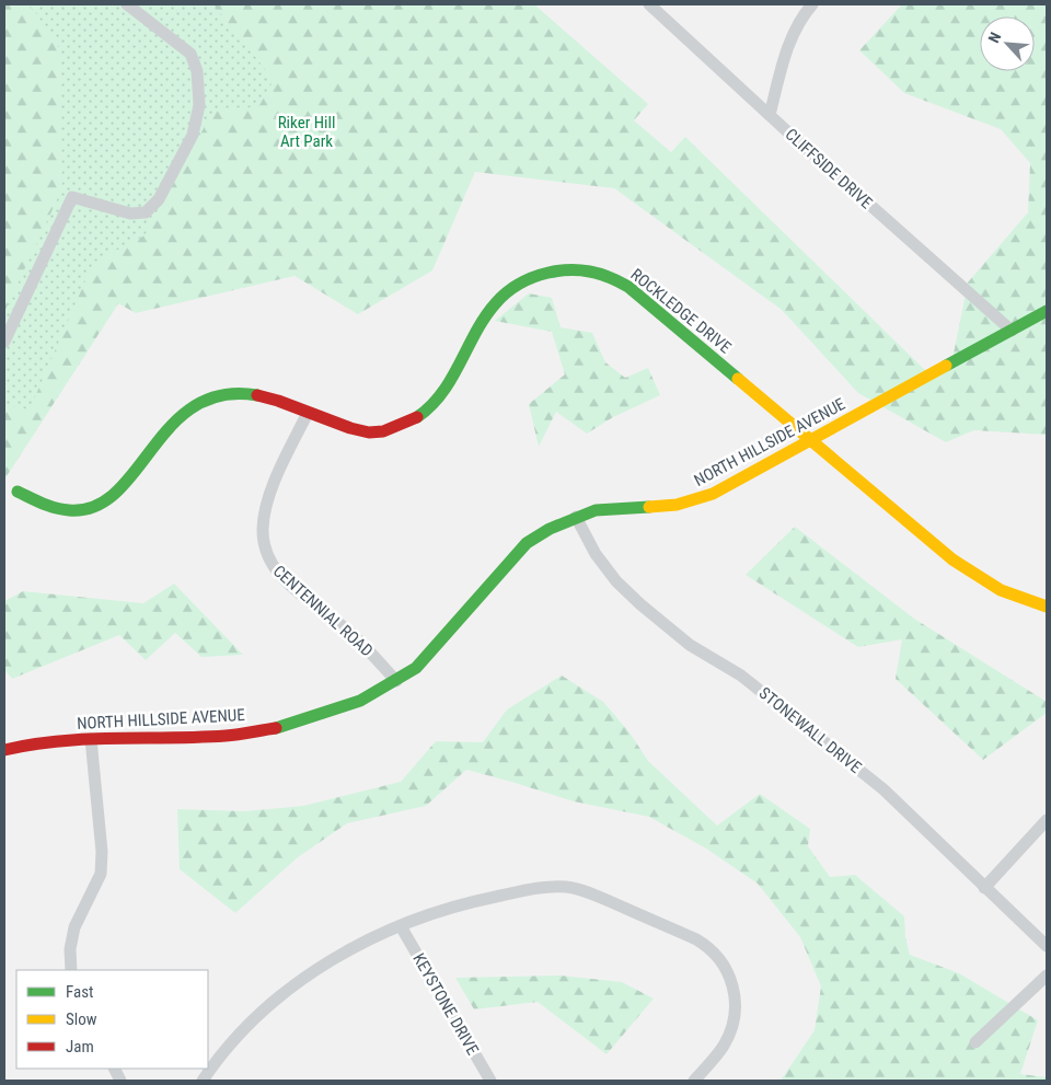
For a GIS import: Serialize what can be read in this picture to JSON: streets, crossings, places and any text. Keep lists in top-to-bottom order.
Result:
{
  "streets": {
    "street": [
      "CLIFFSIDE DRIVE",
      "ROCKLEDGE DRIVE",
      "NORTH HILLSIDE AVENUE",
      "CENTENNIAL ROAD",
      "STONEWALL DRIVE",
      "KEYSTONE DRIVE"
    ]
  },
  "crossings": [
    ["CLIFFSIDE DRIVE", "NORTH HILLSIDE AVENUE"],
    ["ROCKLEDGE DRIVE", "NORTH HILLSIDE AVENUE"],
    ["ROCKLEDGE DRIVE", "CENTENNIAL ROAD"],
    ["NORTH HILLSIDE AVENUE", "CENTENNIAL ROAD"],
    ["NORTH HILLSIDE AVENUE", "STONEWALL DRIVE"]
  ],
  "parks": ["Riker Hill Art Park"],
  "legend": ["Fast", "Slow", "Jam"],
  "north": "top left"
}
